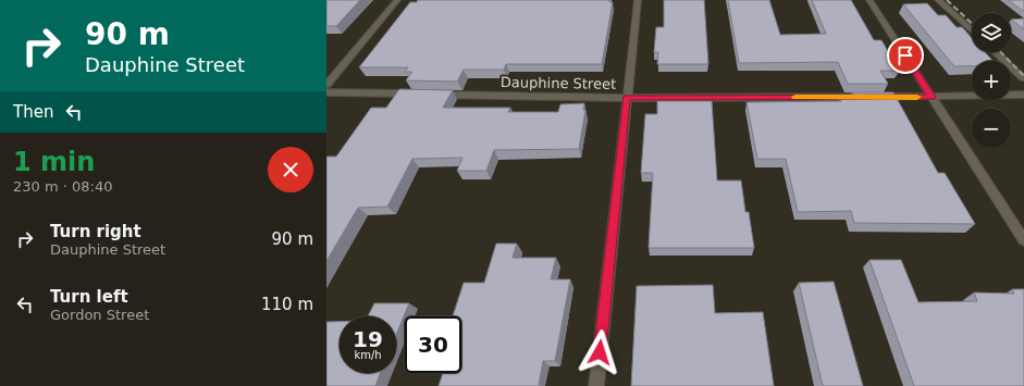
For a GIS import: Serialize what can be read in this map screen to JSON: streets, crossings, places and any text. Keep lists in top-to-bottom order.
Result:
{
  "streets": {
    "street": ["Dauphine Street"]
  },
  "page": {
    "turn": ["90 m", "Dauphine Street"],
    "map_buttons": ["+", "−"],
    "then": "Then",
    "heading": ["1 min", "230 m · 08:40"],
    "list": [
      {
        "name": "Turn right",
        "note": "Dauphine Street",
        "value": "90 m"
      },
      {
        "name": "Turn left",
        "note": "Gordon Street",
        "value": "110 m"
      }
    ],
    "speed": "19 km/h",
    "limit": "30"
  }
}
